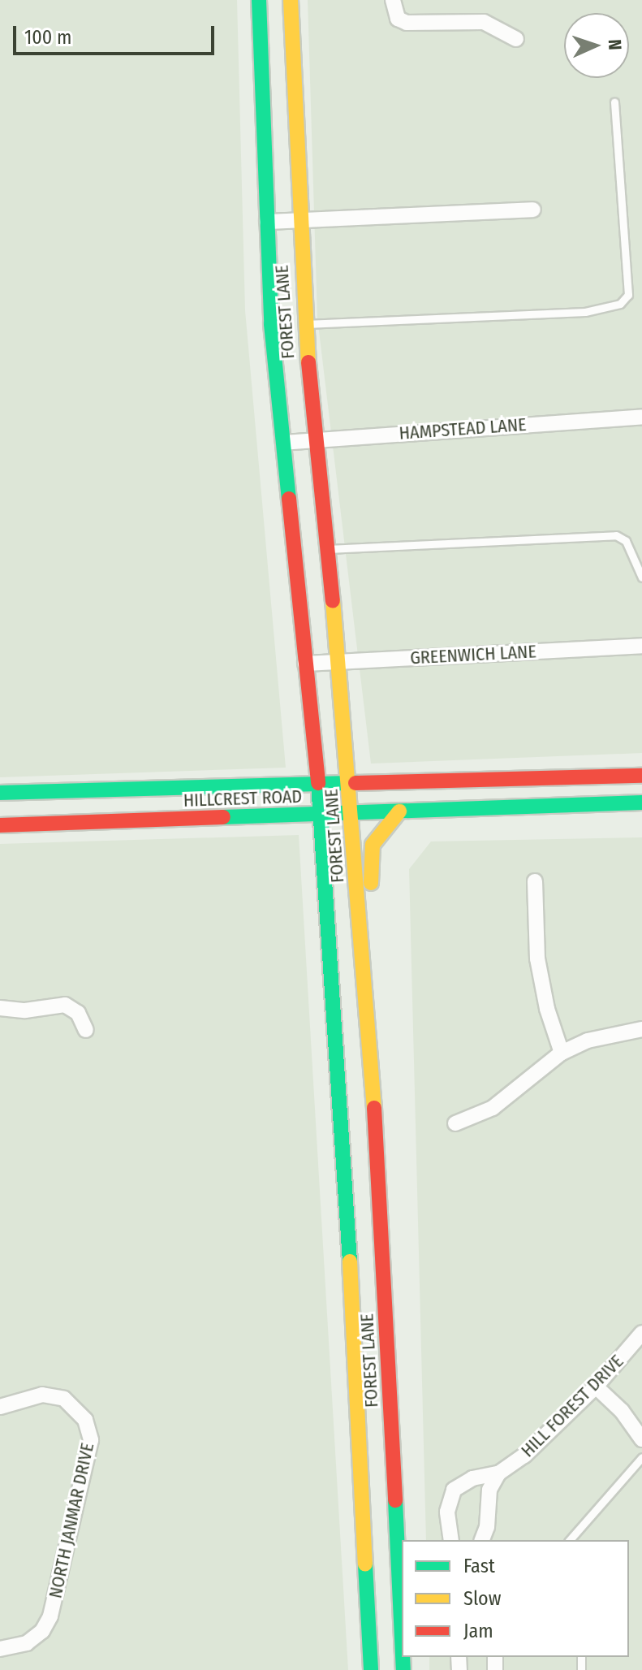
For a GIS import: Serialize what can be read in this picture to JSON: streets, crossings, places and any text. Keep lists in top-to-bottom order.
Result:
{
  "streets": {
    "main road": ["FOREST LANE", "HILLCREST ROAD"],
    "street": [
      "HAMPSTEAD LANE",
      "GREENWICH LANE",
      "HILL FOREST DRIVE",
      "NORTH JANMAR DRIVE"
    ]
  },
  "crossings": [
    ["FOREST LANE", "HAMPSTEAD LANE"],
    ["FOREST LANE", "GREENWICH LANE"],
    ["FOREST LANE", "HILLCREST ROAD"]
  ],
  "legend": ["Fast", "Slow", "Jam"],
  "scale_bar": "100 m",
  "north": "right"
}
